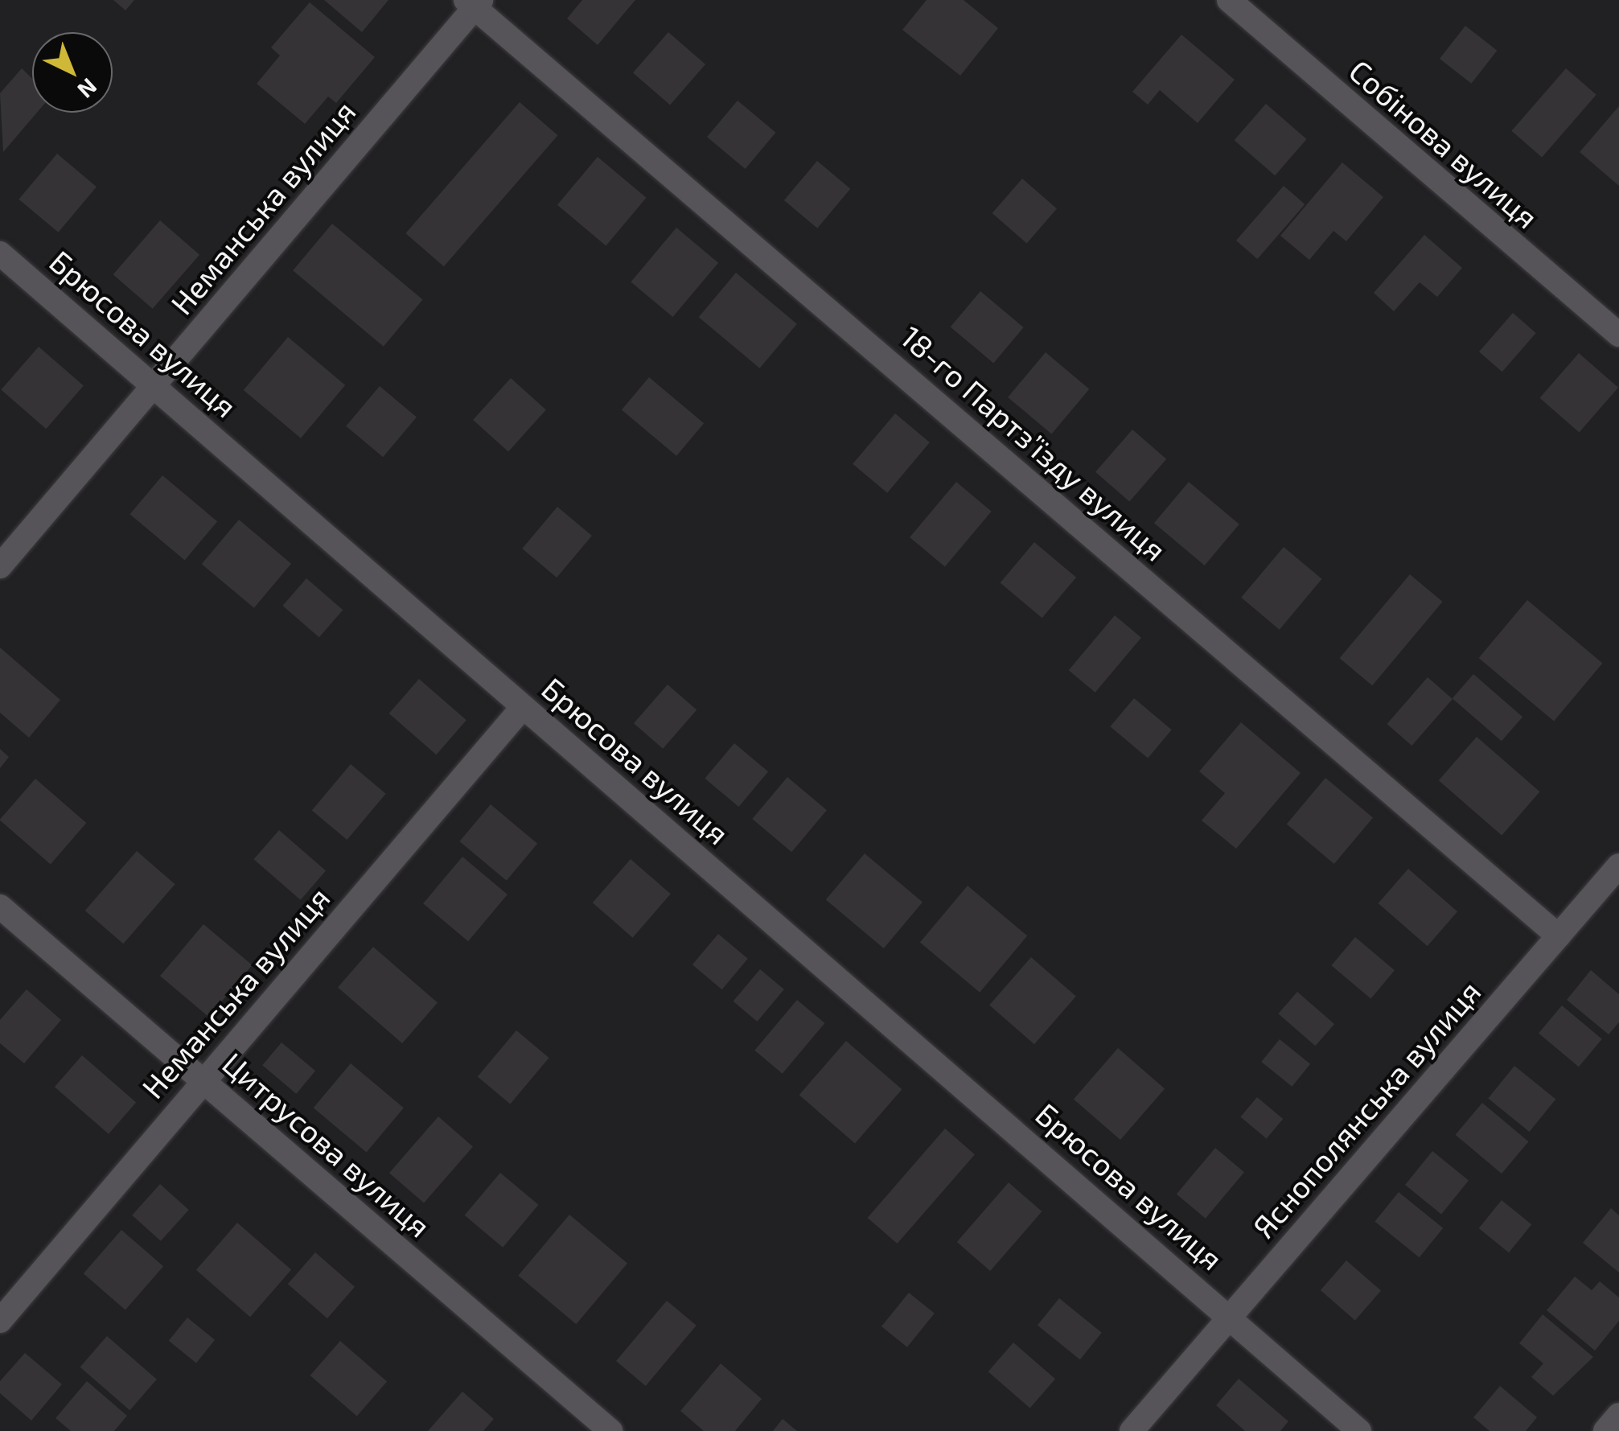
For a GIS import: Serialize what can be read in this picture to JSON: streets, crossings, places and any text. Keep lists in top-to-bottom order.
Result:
{
  "streets": {
    "street": [
      "Собінова вулиця",
      "Неманська вулиця",
      "Брюсова вулиця",
      "18-го Партз’їзду вулиця",
      "Яснополянська вулиця",
      "Цитрусова вулиця"
    ]
  },
  "crossings": [
    ["Неманська вулиця", "Брюсова вулиця"],
    ["Неманська вулиця", "18-го Партз’їзду вулиця"],
    ["Неманська вулиця", "Цитрусова вулиця"],
    ["Брюсова вулиця", "Яснополянська вулиця"],
    ["18-го Партз’їзду вулиця", "Яснополянська вулиця"]
  ],
  "north": "bottom right"
}
